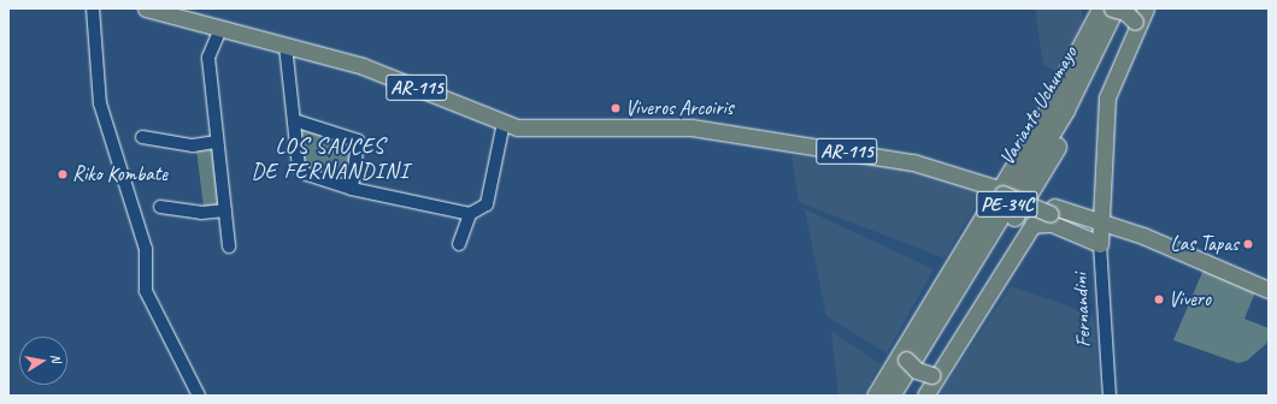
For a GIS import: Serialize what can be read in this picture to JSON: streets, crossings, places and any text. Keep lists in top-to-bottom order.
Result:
{
  "streets": {
    "highway": ["Variante Uchumayo", "PE-34C"],
    "main road": ["AR-115"],
    "street": ["Fernandini"]
  },
  "crossings": [
    ["AR-115", "Variante Uchumayo"]
  ],
  "districts": ["LOS SAUCES DE FERNANDINI"],
  "places": [
    "Viveros Arcoiris",
    "Riko Kombate",
    "Las Tapas",
    "Vivero"
  ],
  "north": "right"
}
